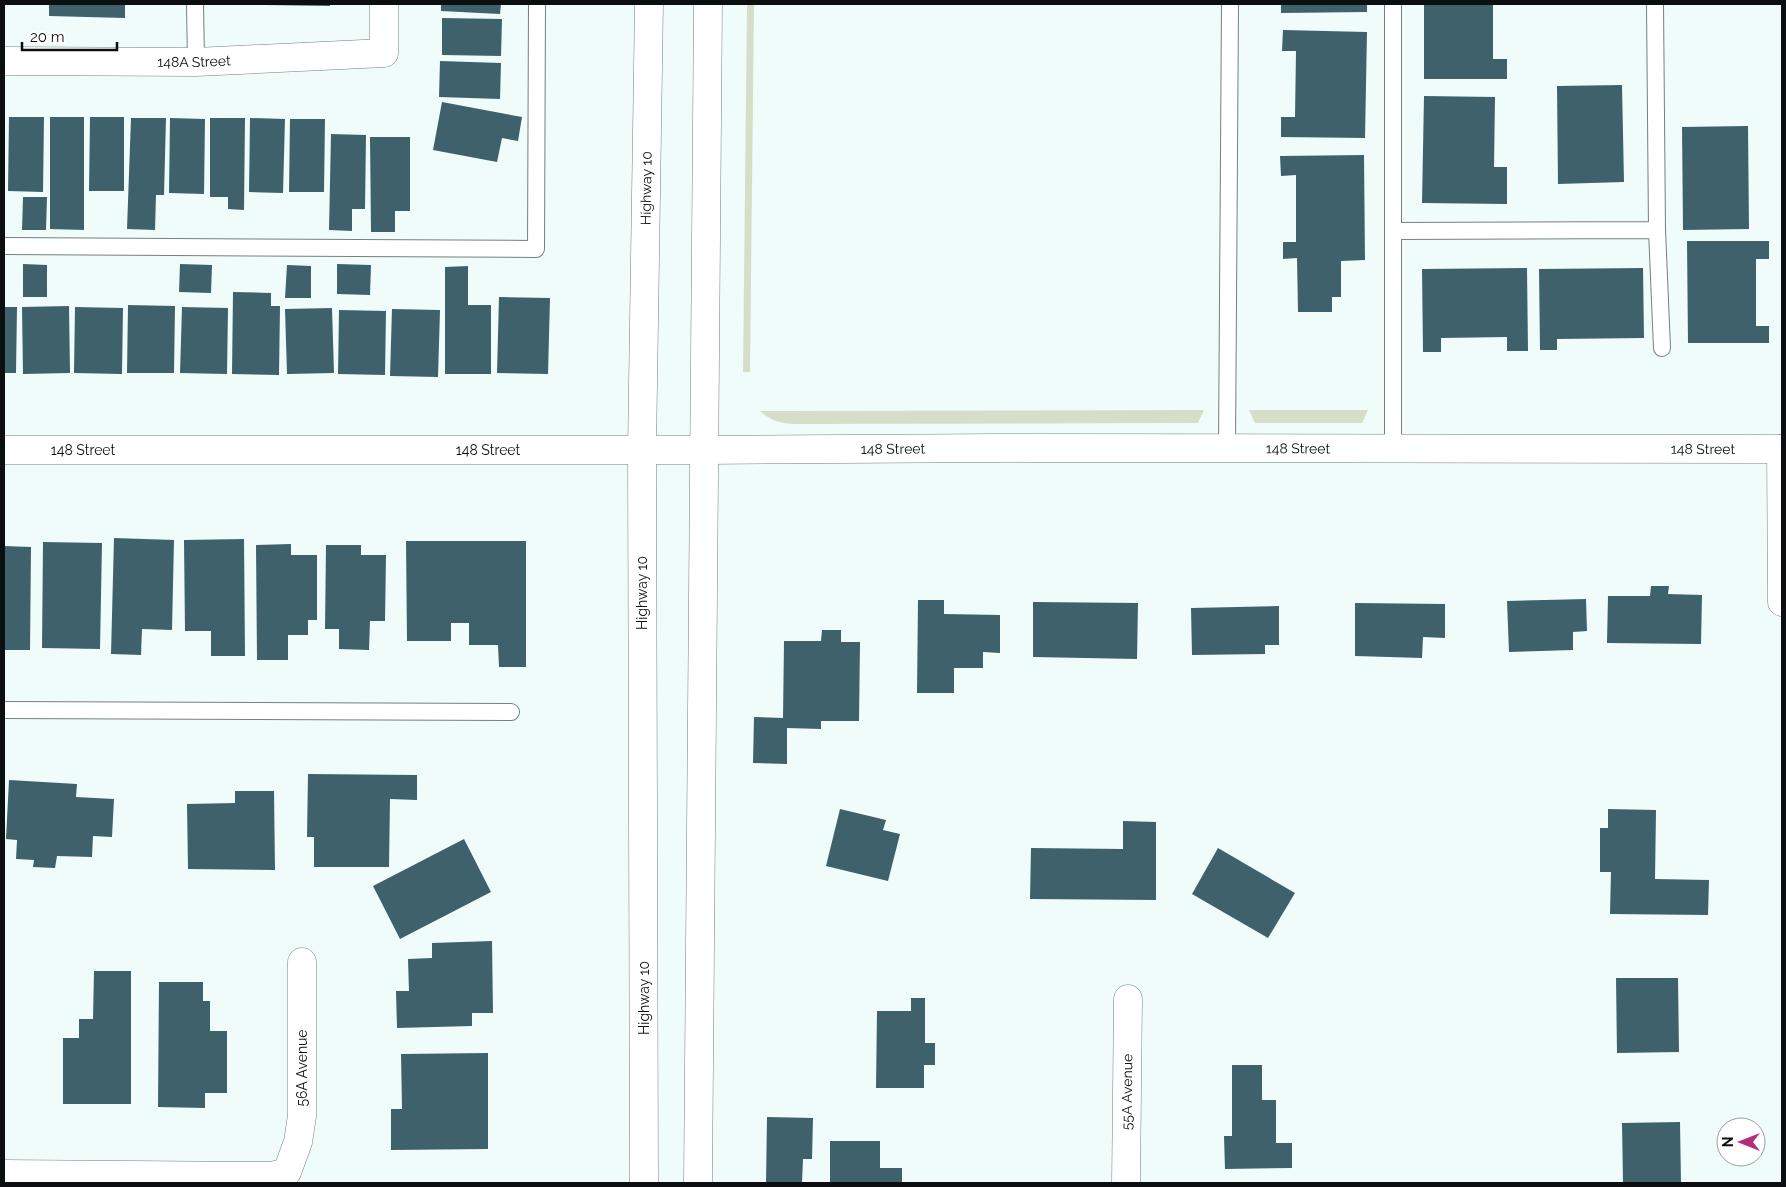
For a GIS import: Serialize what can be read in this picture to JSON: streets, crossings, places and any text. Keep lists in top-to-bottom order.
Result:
{
  "streets": {
    "main road": [
      "148A Street",
      "Highway 10",
      "148 Street",
      "56A Avenue",
      "55A Avenue"
    ]
  },
  "crossings": [
    ["Highway 10", "148 Street"]
  ],
  "scale_bar": "20 m",
  "north": "left"
}
